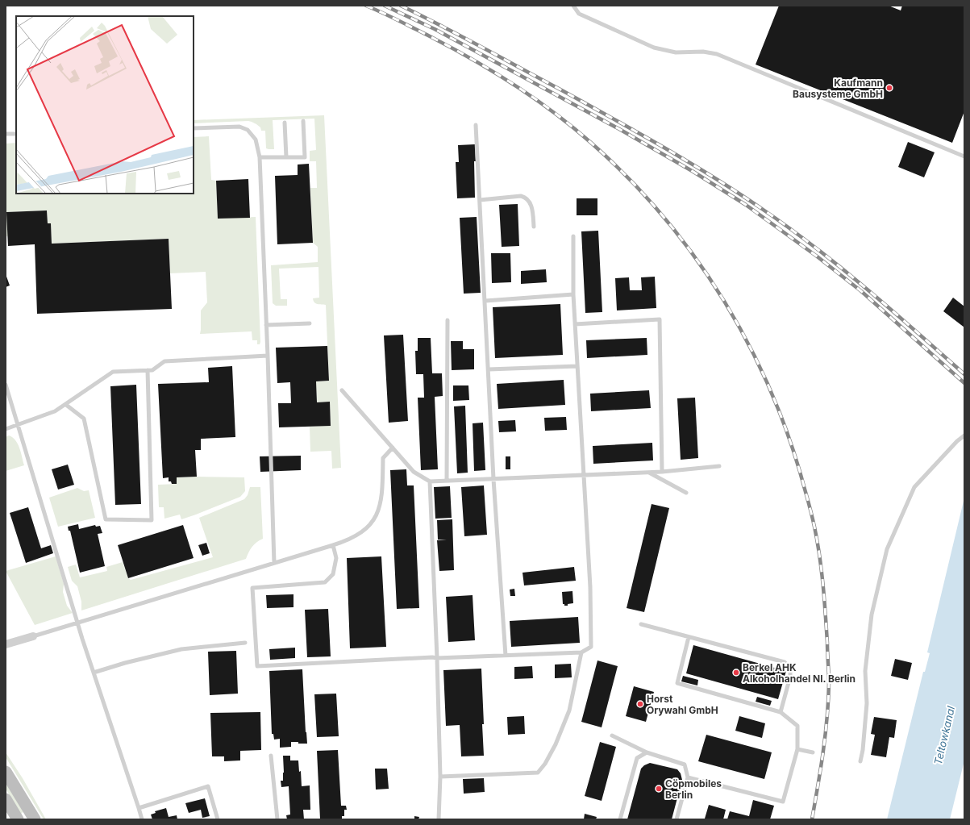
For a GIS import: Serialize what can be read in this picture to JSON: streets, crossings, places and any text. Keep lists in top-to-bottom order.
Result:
{
  "water": ["Teltowkanal"],
  "places": [
    "Kaufmann Bausysteme GmbH",
    "Berkel AHK Alkoholhandel Nl. Berlin",
    "Horst Orywahl GmbH",
    "Cöpmobiles Berlin"
  ]
}
